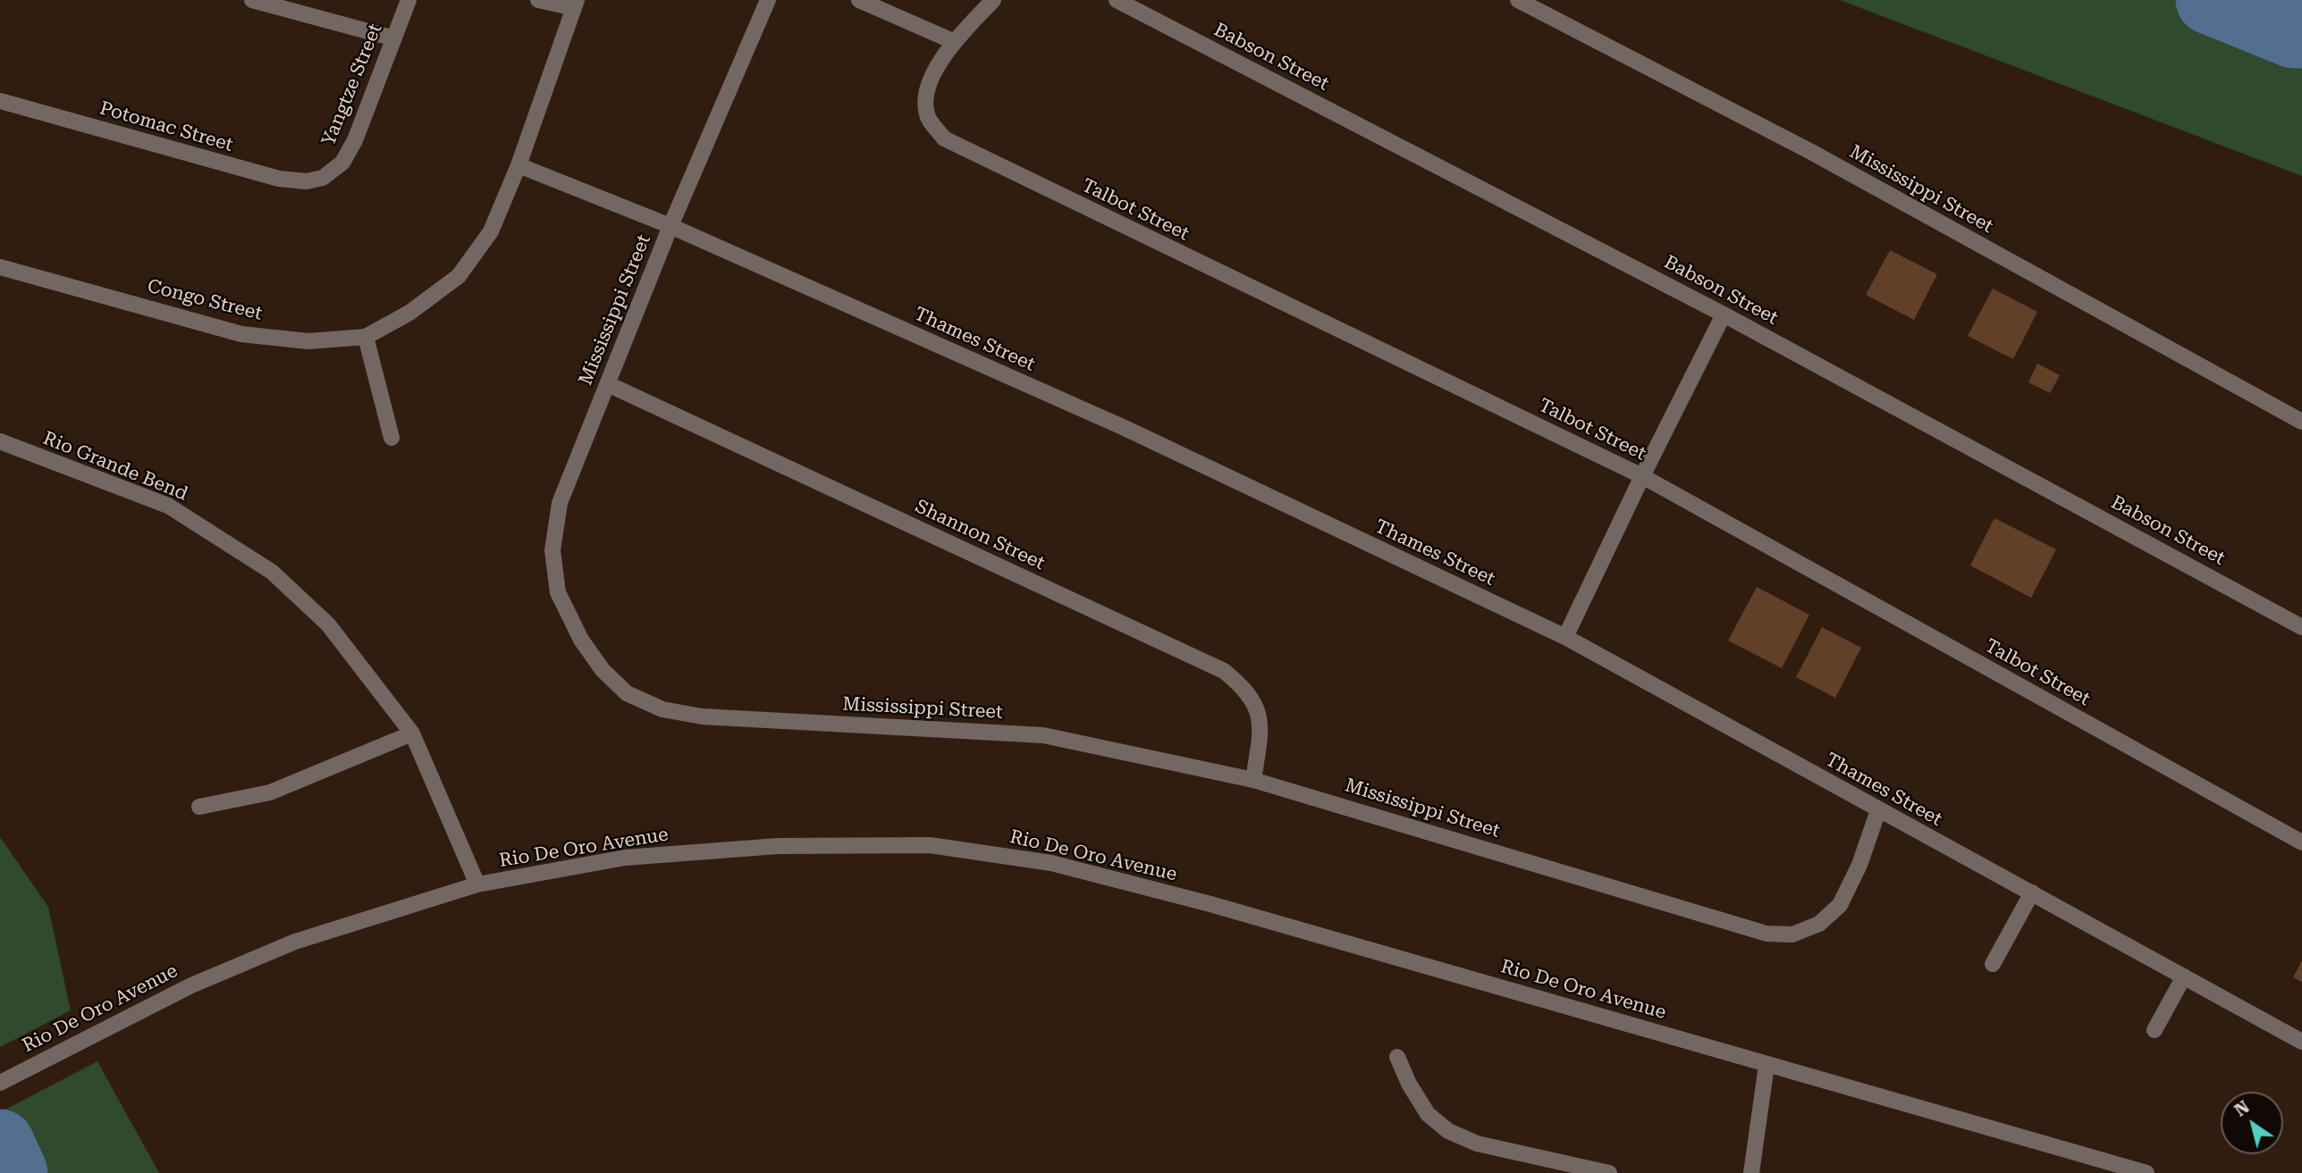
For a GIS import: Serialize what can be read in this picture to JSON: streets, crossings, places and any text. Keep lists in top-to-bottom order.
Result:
{
  "streets": {
    "street": [
      "Babson Street",
      "Yangtze Street",
      "Potomac Street",
      "Mississippi Street",
      "Talbot Street",
      "Congo Street",
      "Thames Street",
      "Rio Grande Bend",
      "Shannon Street",
      "Rio De Oro Avenue"
    ]
  },
  "crossings": [
    ["Yangtze Street", "Potomac Street"],
    ["Mississippi Street", "Thames Street"],
    ["Mississippi Street", "Shannon Street"],
    ["Congo Street", "Thames Street"],
    ["Rio Grande Bend", "Rio De Oro Avenue"]
  ],
  "north": "top left"
}
